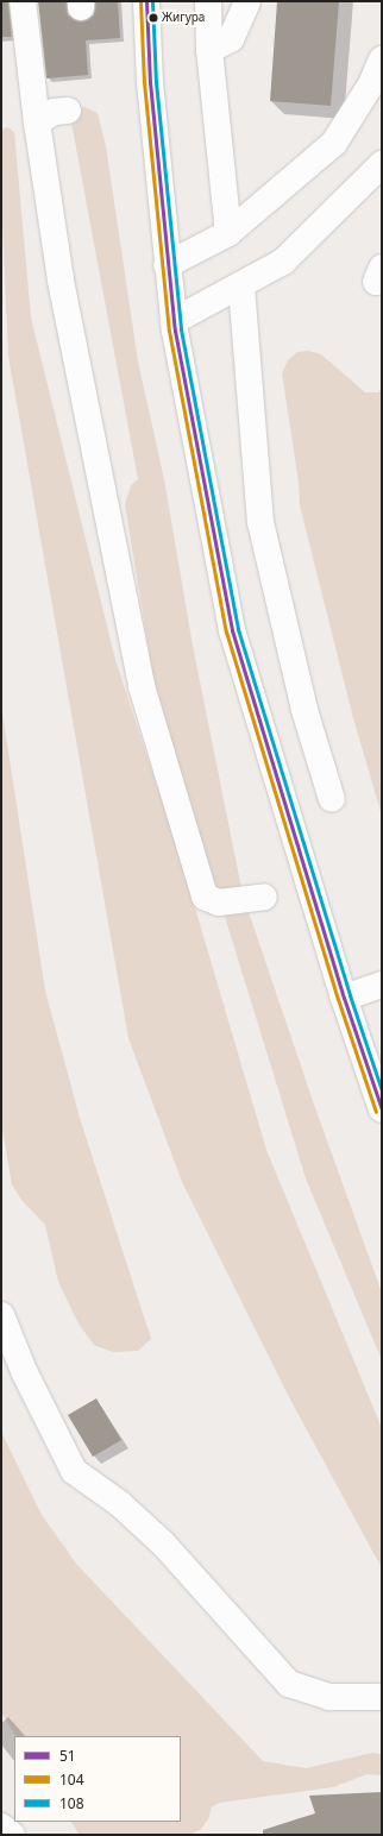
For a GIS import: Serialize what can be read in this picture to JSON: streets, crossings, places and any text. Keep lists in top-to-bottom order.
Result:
{
  "places": ["Жигура"],
  "lines": ["transit line 51", "transit line 104", "transit line 108"],
  "legend": ["51", "104", "108"]
}
